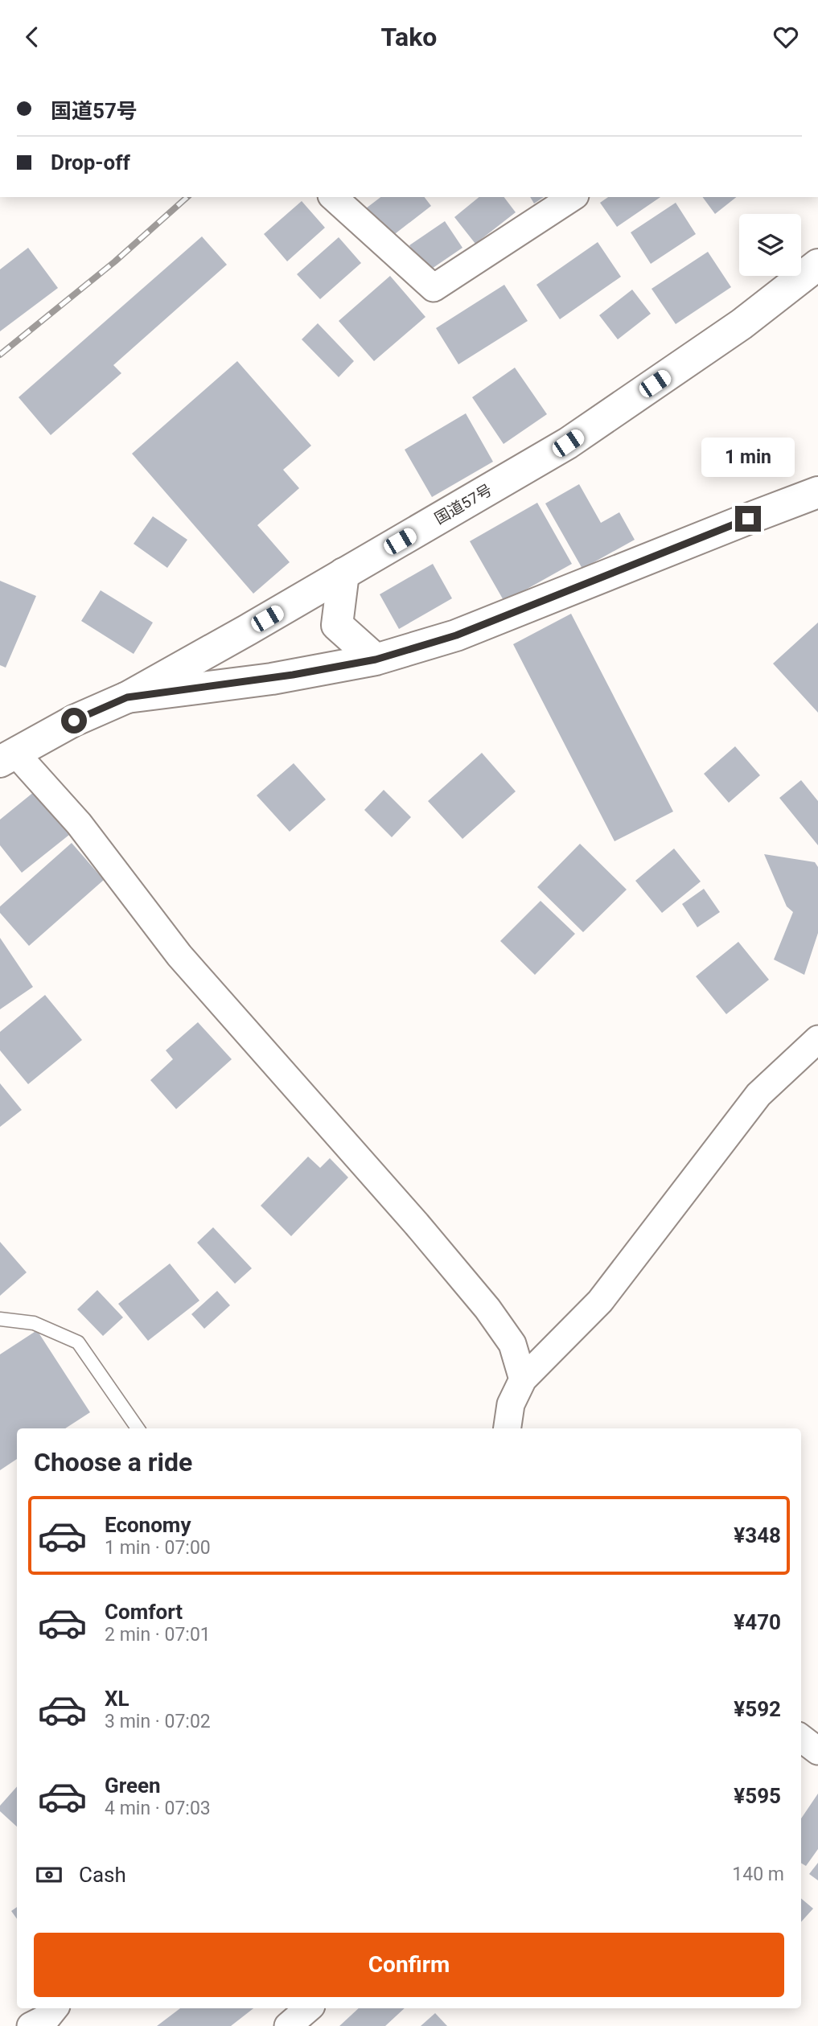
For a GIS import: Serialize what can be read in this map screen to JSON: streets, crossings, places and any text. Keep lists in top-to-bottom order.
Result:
{
  "streets": {
    "main road": ["国道57号"]
  },
  "page": {
    "header": "Tako",
    "banner": ["国道57号", "Drop-off"],
    "bubble": "1 min",
    "heading": "Choose a ride",
    "list": [
      {
        "name": "Economy",
        "note": "1 min · 07:00",
        "value": "¥348"
      },
      {
        "name": "Comfort",
        "note": "2 min · 07:01",
        "value": "¥470"
      },
      {
        "name": "XL",
        "note": "3 min · 07:02",
        "value": "¥592"
      },
      {
        "name": "Green",
        "note": "4 min · 07:03",
        "value": "¥595"
      }
    ],
    "pay": ["Cash", "140 m"],
    "buttons": "Confirm"
  }
}
